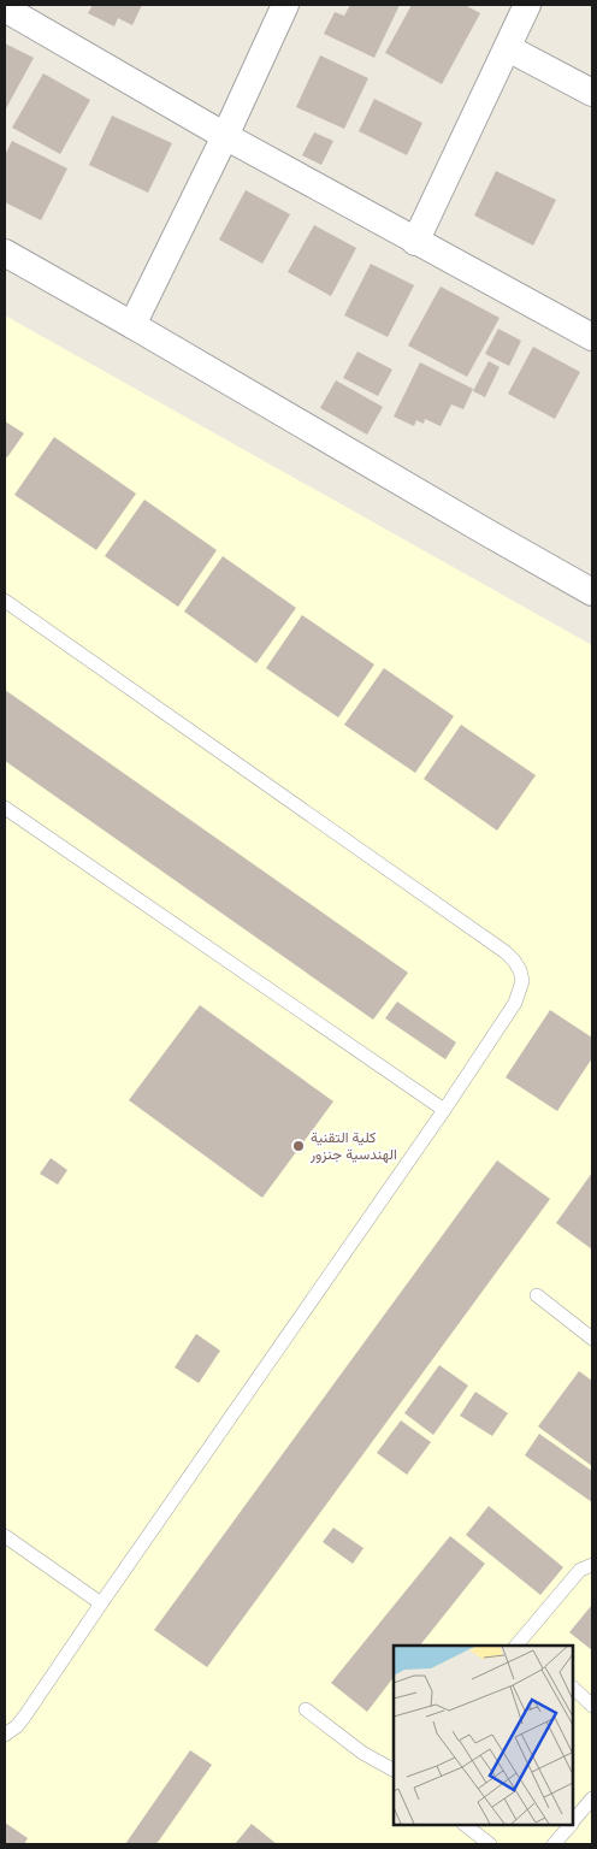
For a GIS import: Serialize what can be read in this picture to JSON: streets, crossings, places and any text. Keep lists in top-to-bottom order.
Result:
{
  "places": ["كلية التقنية الهندسية جنزور"]
}
